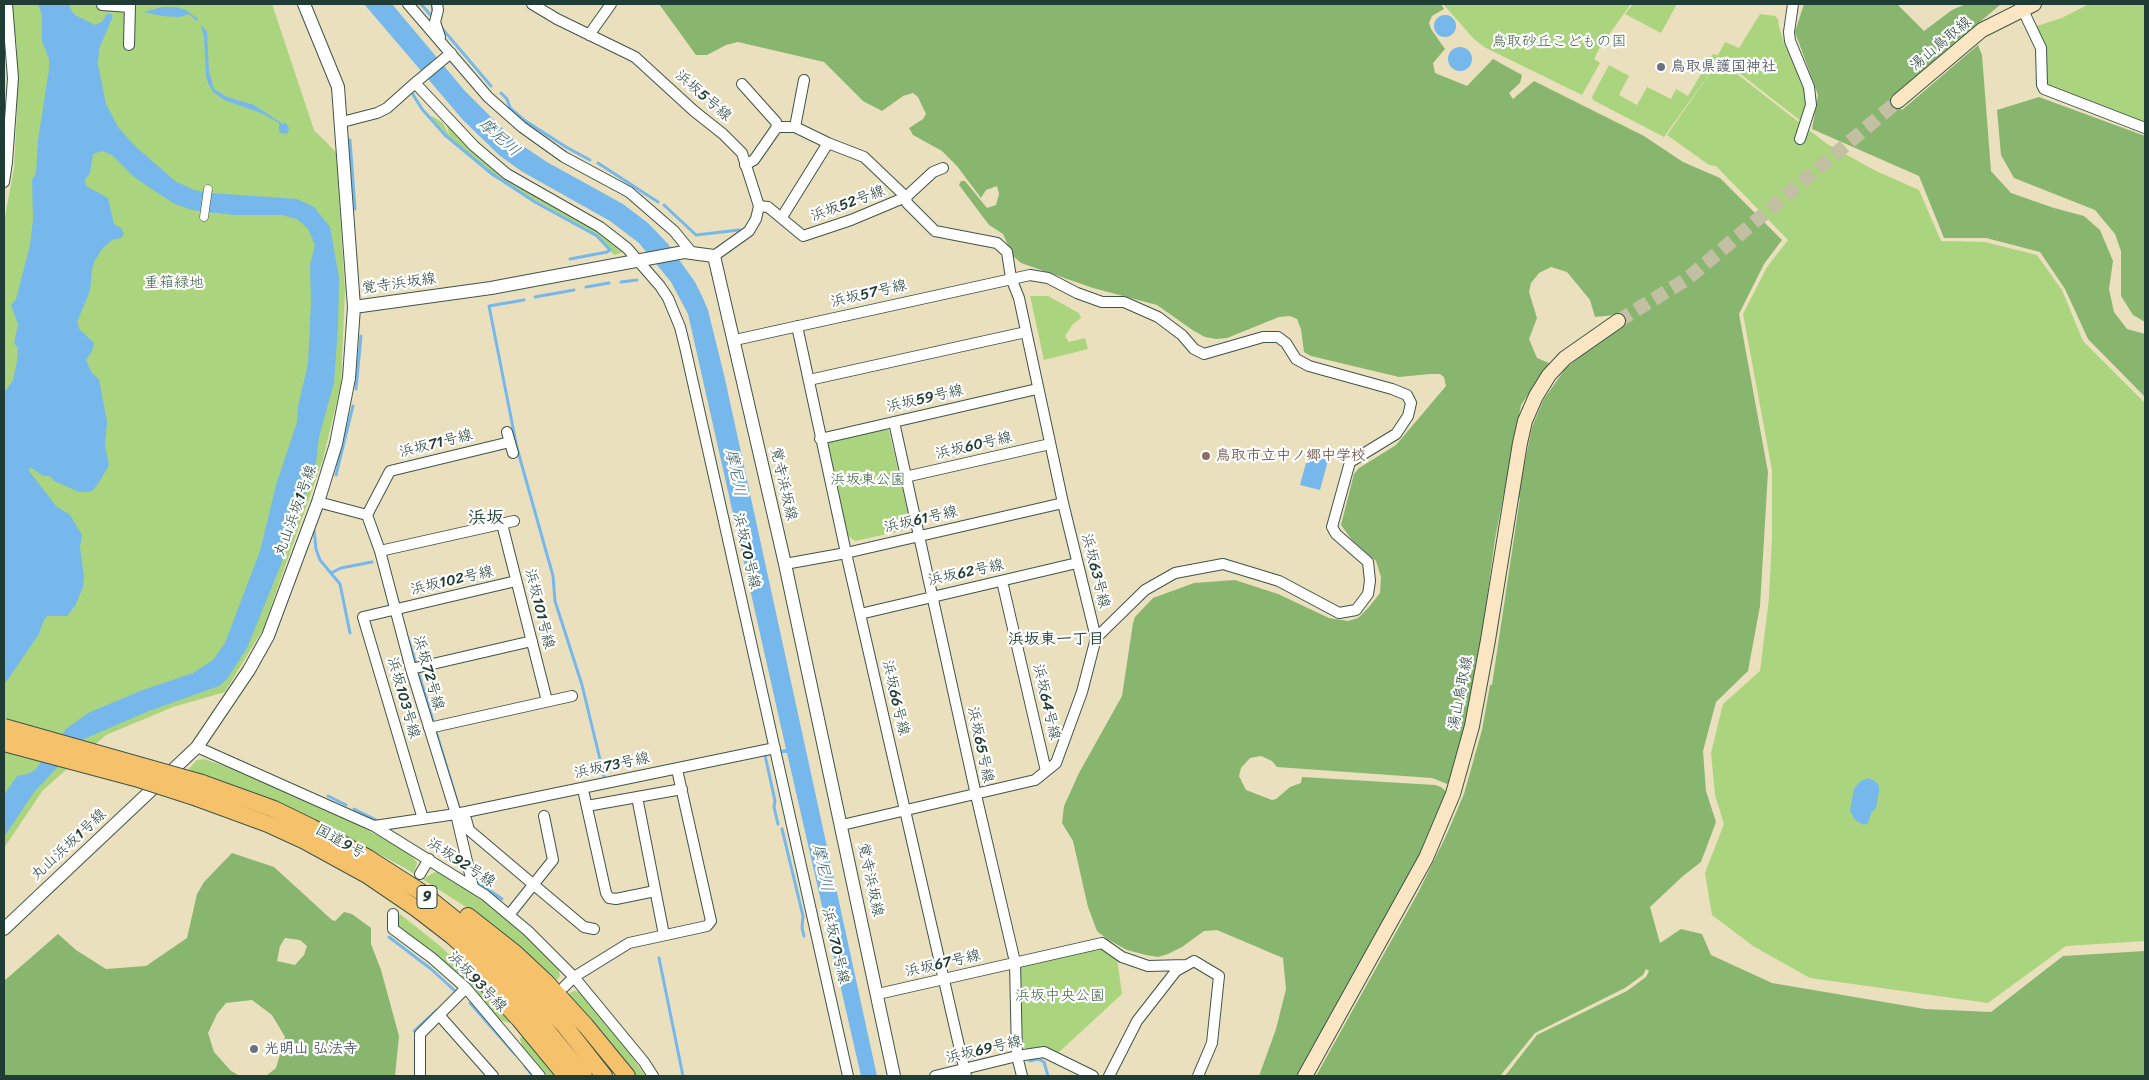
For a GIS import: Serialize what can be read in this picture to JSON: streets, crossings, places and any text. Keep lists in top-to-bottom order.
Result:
{
  "streets": {
    "highway": ["国道9号", "9"],
    "main road": ["湯山鳥取線"],
    "street": [
      "浜坂5号線",
      "浜坂52号線",
      "覚寺浜坂線",
      "浜坂57号線",
      "浜坂59号線",
      "浜坂71号線",
      "浜坂60号線",
      "丸山浜坂1号線",
      "浜坂61号線",
      "浜坂70号線",
      "浜坂63号線",
      "浜坂62号線",
      "浜坂102号線",
      "浜坂101号線",
      "浜坂72号線",
      "浜坂103号線",
      "浜坂66号線",
      "浜坂64号線",
      "浜坂65号線",
      "浜坂73号線",
      "浜坂92号線",
      "浜坂67号線",
      "浜坂93号線",
      "浜坂69号線"
    ]
  },
  "crossings": [
    ["浜坂5号線", "浜坂52号線"],
    ["浜坂52号線", "浜坂63号線"],
    ["覚寺浜坂線", "浜坂57号線"],
    ["覚寺浜坂線", "丸山浜坂1号線"],
    ["覚寺浜坂線", "浜坂61号線"],
    ["覚寺浜坂線", "浜坂70号線"],
    ["覚寺浜坂線", "浜坂63号線"],
    ["覚寺浜坂線", "浜坂67号線"],
    ["浜坂57号線", "浜坂63号線"],
    ["浜坂57号線", "浜坂66号線"],
    ["浜坂59号線", "浜坂63号線"],
    ["浜坂59号線", "浜坂66号線"],
    ["浜坂59号線", "浜坂65号線"],
    ["浜坂71号線", "浜坂72号線"],
    ["浜坂60号線", "浜坂63号線"],
    ["浜坂60号線", "浜坂65号線"],
    ["丸山浜坂1号線", "浜坂92号線"],
    ["浜坂61号線", "浜坂63号線"],
    ["浜坂61号線", "浜坂66号線"],
    ["浜坂61号線", "浜坂65号線"],
    ["浜坂70号線", "浜坂73号線"],
    ["浜坂63号線", "浜坂62号線"],
    ["浜坂63号線", "浜坂66号線"],
    ["浜坂63号線", "浜坂64号線"],
    ["浜坂63号線", "浜坂65号線"],
    ["浜坂62号線", "浜坂66号線"],
    ["浜坂62号線", "浜坂64号線"],
    ["浜坂62号線", "浜坂65号線"],
    ["浜坂102号線", "浜坂101号線"],
    ["浜坂102号線", "浜坂72号線"],
    ["浜坂102号線", "浜坂103号線"],
    ["浜坂72号線", "浜坂103号線"],
    ["浜坂72号線", "浜坂73号線"],
    ["浜坂72号線", "浜坂92号線"],
    ["浜坂103号線", "浜坂73号線"],
    ["浜坂66号線", "浜坂67号線"],
    ["浜坂66号線", "浜坂69号線"],
    ["浜坂65号線", "浜坂67号線"],
    ["浜坂65号線", "浜坂69号線"],
    ["浜坂73号線", "浜坂92号線"]
  ],
  "districts": ["浜坂", "浜坂東一丁目"],
  "water": ["摩尼川"],
  "parks": [
    "鳥取砂丘こどもの国",
    "重箱緑地",
    "浜坂東公園",
    "浜坂中央公園"
  ],
  "places": ["鳥取県護国神社", "鳥取市立中ノ郷中学校", "光明山 弘法寺"]
}
